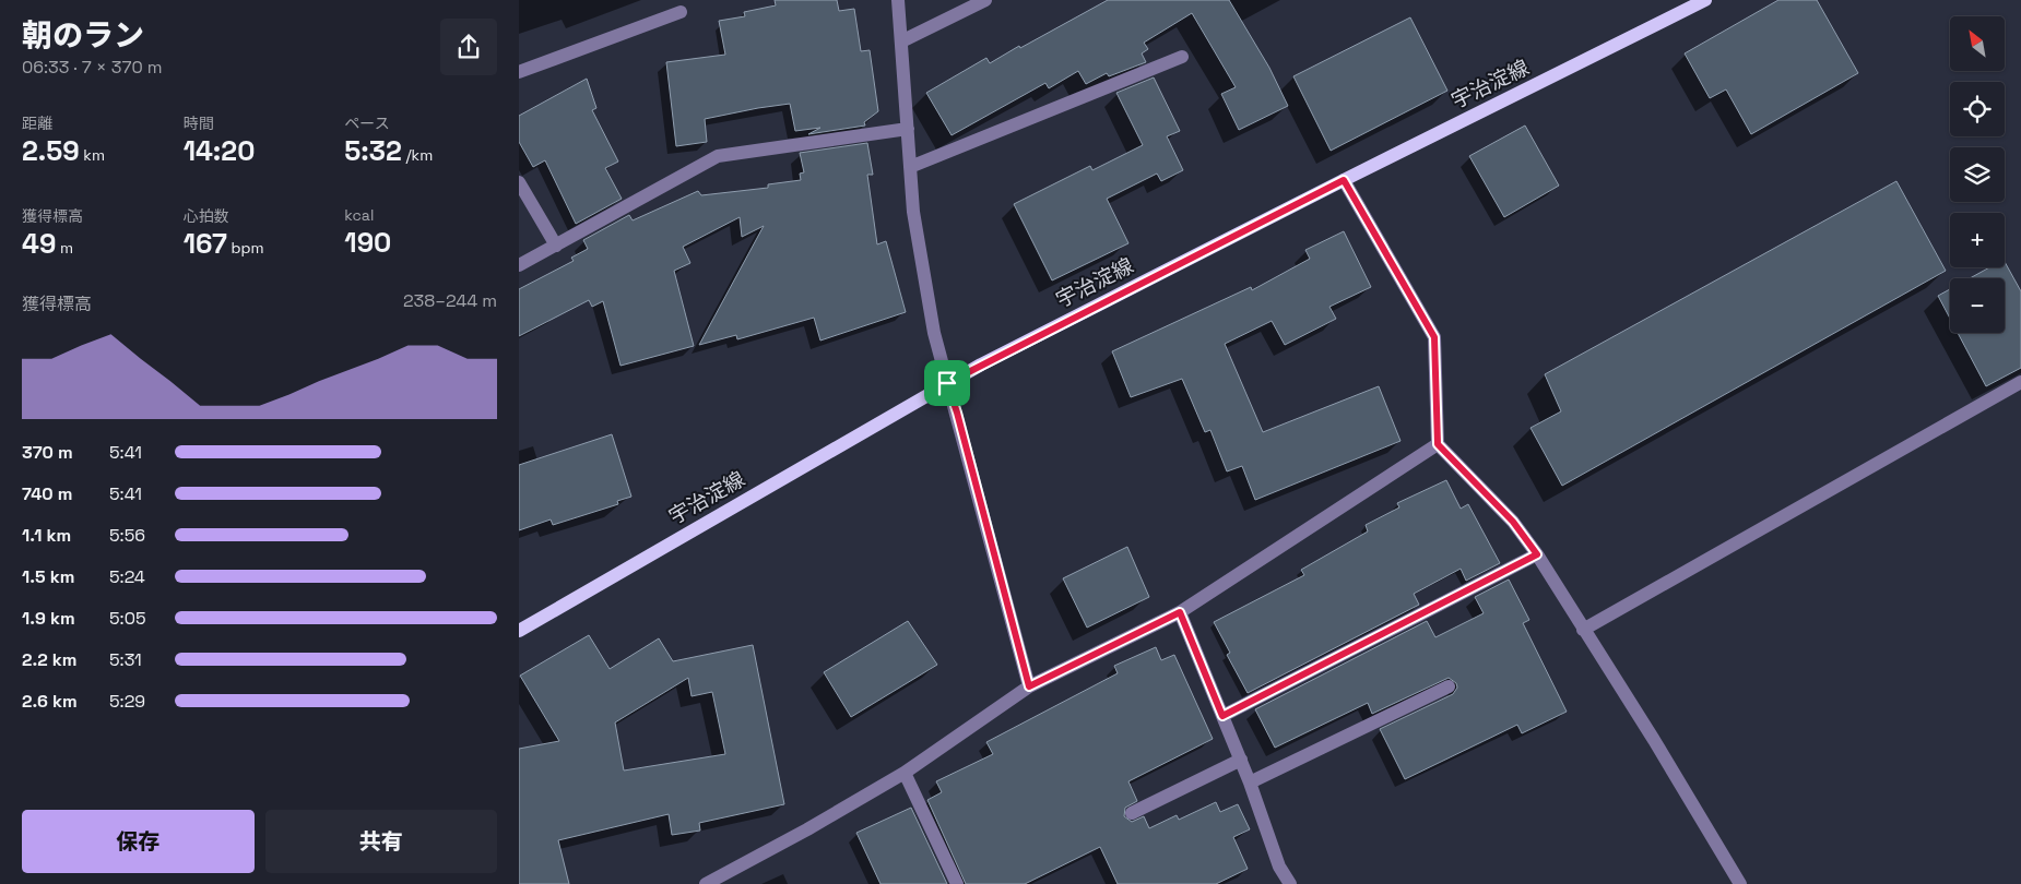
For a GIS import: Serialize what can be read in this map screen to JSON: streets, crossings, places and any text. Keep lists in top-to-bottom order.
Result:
{
  "streets": {
    "main road": ["宇治淀線"]
  },
  "north": "top left",
  "page": {
    "heading": ["朝のラン", "06:33 · 7 × 370 m"],
    "map_buttons": ["+", "−"],
    "stats": [
      ["距離", "2.59 km"],
      ["時間", "14:20"],
      ["ペース", "5:32 /km"],
      ["獲得標高", "49 m"],
      ["心拍数", "167 bpm"],
      ["kcal", "190"]
    ],
    "chart": ["獲得標高", "238–244 m"],
    "list": [
      {
        "name": "370 m",
        "note": "5:41"
      },
      {
        "name": "740 m",
        "note": "5:41"
      },
      {
        "name": "1.1 km",
        "note": "5:56"
      },
      {
        "name": "1.5 km",
        "note": "5:24"
      },
      {
        "name": "1.9 km",
        "note": "5:05"
      },
      {
        "name": "2.2 km",
        "note": "5:31"
      },
      {
        "name": "2.6 km",
        "note": "5:29"
      }
    ],
    "buttons": ["保存", "共有"]
  }
}
